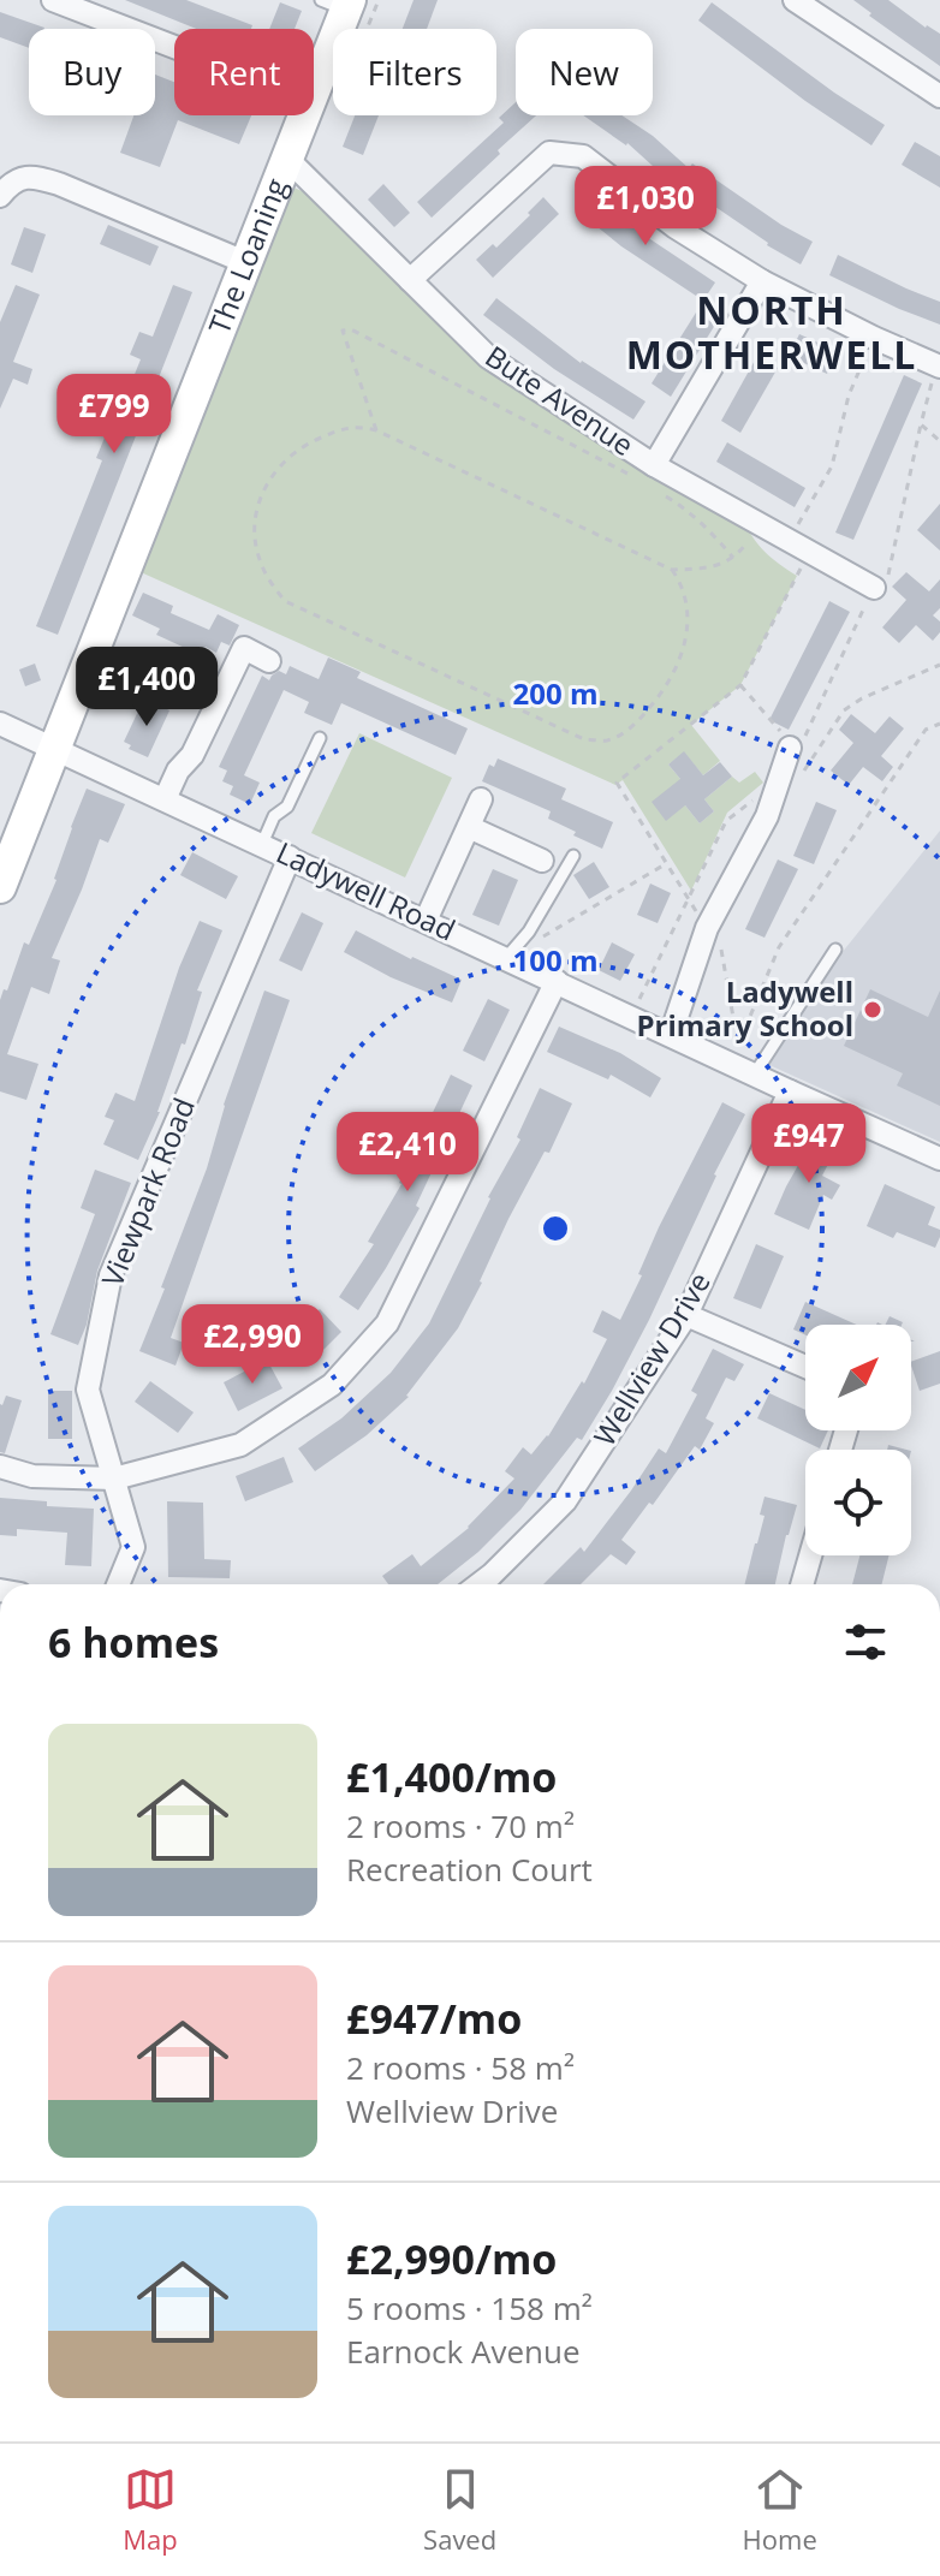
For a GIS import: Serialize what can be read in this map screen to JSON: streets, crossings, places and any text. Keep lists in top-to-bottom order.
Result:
{
  "streets": {
    "street": [
      "The Loaning",
      "Bute Avenue",
      "Ladywell Road",
      "Viewpark Road",
      "Wellview Drive"
    ]
  },
  "crossings": [
    ["The Loaning", "Bute Avenue"],
    ["The Loaning", "Ladywell Road"],
    ["Ladywell Road", "Viewpark Road"],
    ["Ladywell Road", "Wellview Drive"]
  ],
  "districts": ["NORTH MOTHERWELL"],
  "places": ["Ladywell Primary School"],
  "north": "top right",
  "page": {
    "chip": [
      "Buy",
      "Rent",
      "Filters",
      "New"
    ],
    "price": [
      "£1,030",
      "£799",
      "£1,400",
      "£947",
      "£2,410",
      "£2,990"
    ],
    "heading": "6 homes",
    "list": [
      {
        "name": "£1,400/mo",
        "note": "2 rooms · 70 m² · Recreation Court"
      },
      {
        "name": "£947/mo",
        "note": "2 rooms · 58 m² · Wellview Drive"
      },
      {
        "name": "£2,990/mo",
        "note": "5 rooms · 158 m² · Earnock Avenue"
      }
    ],
    "tabs": ["Map", "Saved", "Home"]
  },
  "rings": ["200 m", "100 m"]
}
